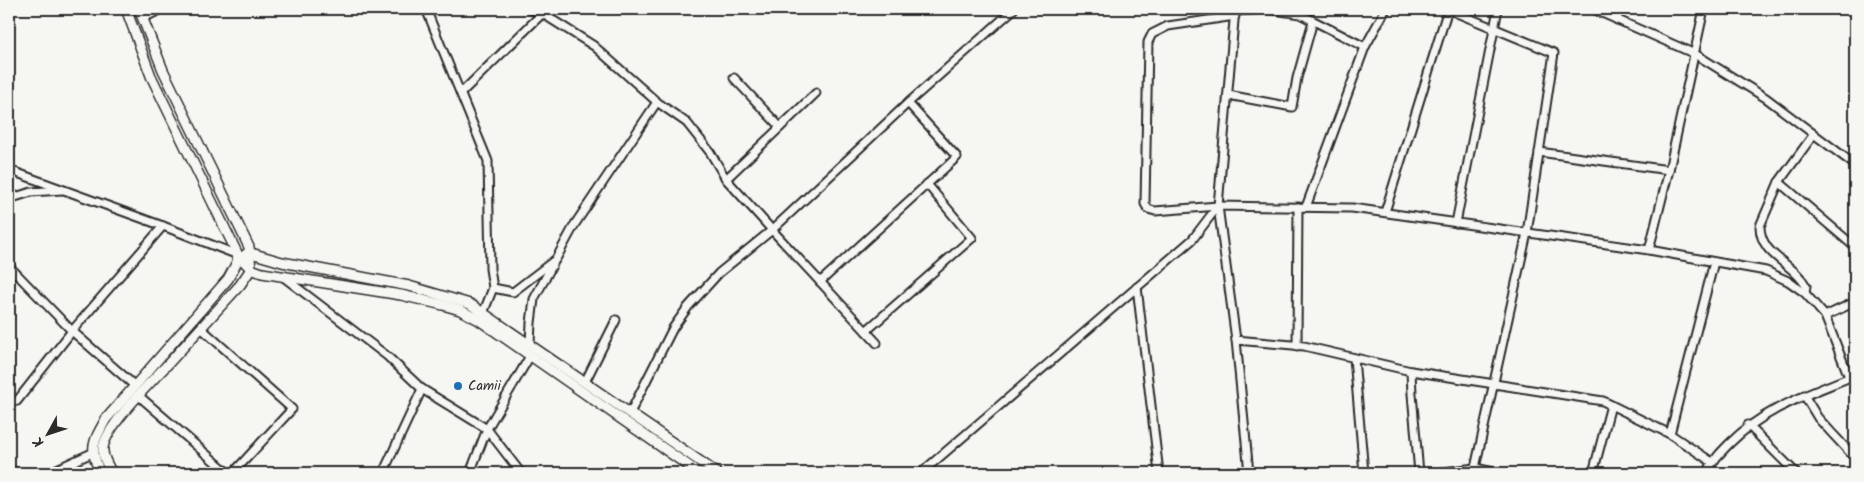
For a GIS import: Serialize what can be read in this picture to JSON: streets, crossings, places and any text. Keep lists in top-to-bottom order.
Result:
{
  "places": ["Camii"],
  "north": "bottom left"
}
